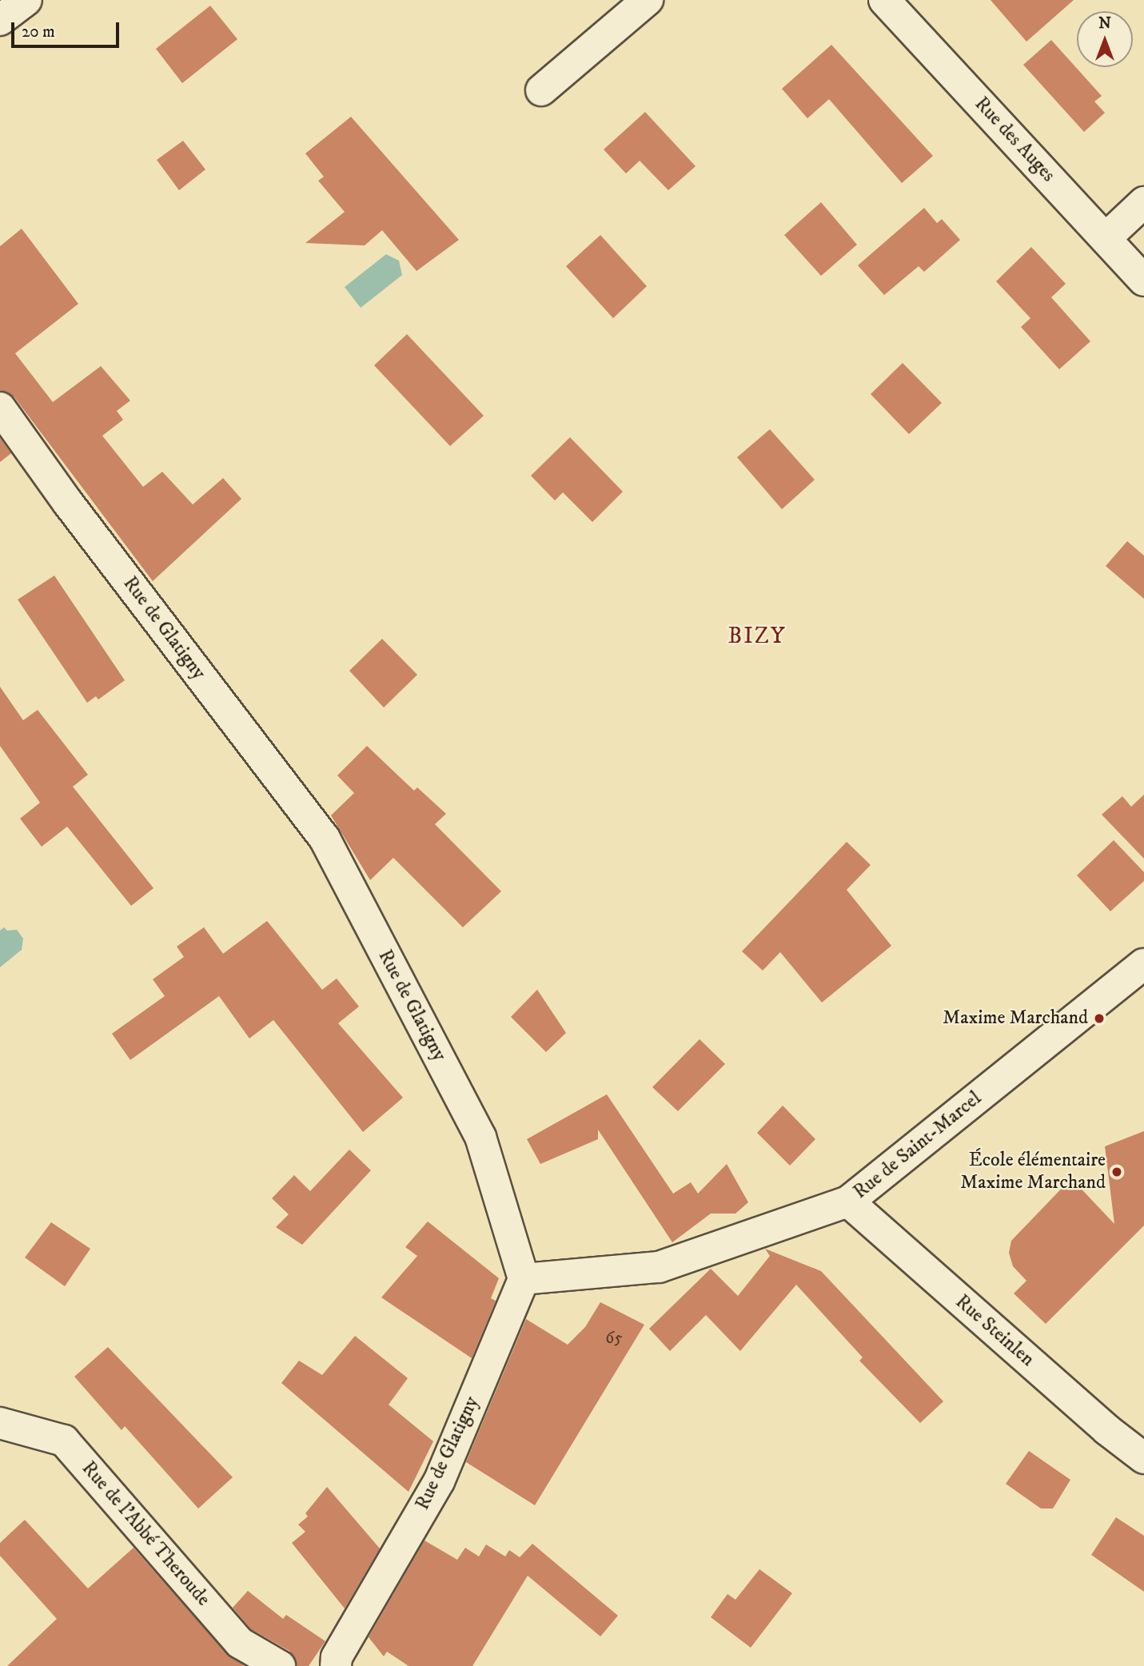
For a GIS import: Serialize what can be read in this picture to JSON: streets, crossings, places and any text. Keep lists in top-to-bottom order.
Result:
{
  "streets": {
    "street": [
      "Rue des Auges",
      "Rue de Glatigny",
      "Rue de Saint-Marcel",
      "Rue Steinlen",
      "Rue de l'Abbé Theroude"
    ]
  },
  "crossings": [
    ["Rue de Glatigny", "Rue de Saint-Marcel"],
    ["Rue de Saint-Marcel", "Rue Steinlen"]
  ],
  "districts": ["BIZY"],
  "places": ["Maxime Marchand", "École élémentaire Maxime Marchand"],
  "house_numbers": ["65"],
  "scale_bar": "20 m",
  "north": "top"
}
